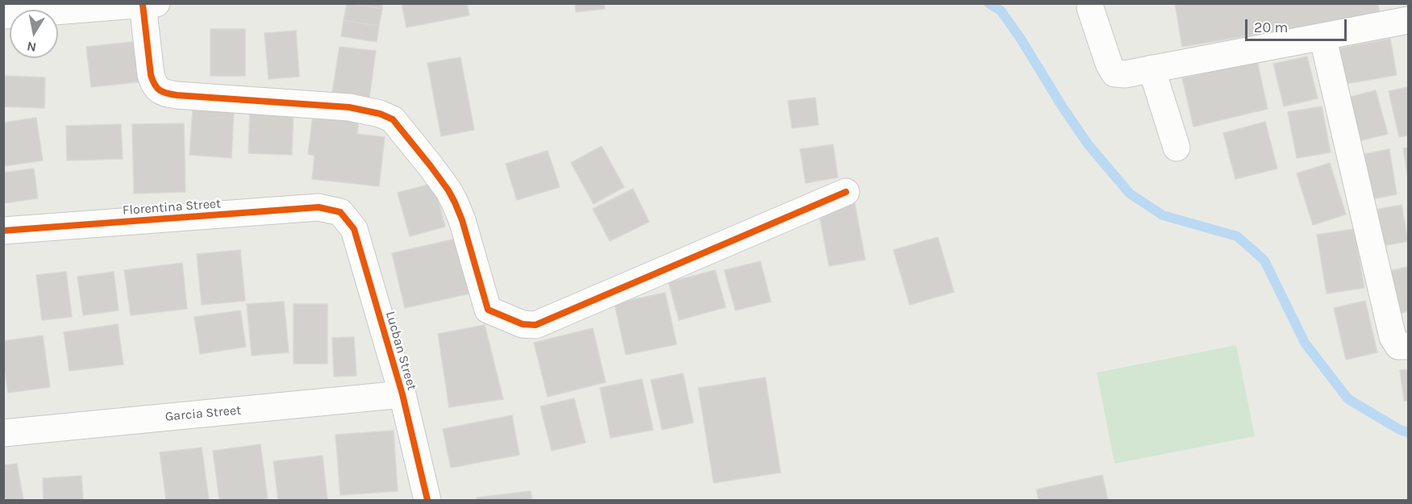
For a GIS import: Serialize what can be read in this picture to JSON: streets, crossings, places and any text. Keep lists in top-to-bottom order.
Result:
{
  "streets": {
    "street": ["Florentina Street", "Lucban Street", "Garcia Street"]
  },
  "crossings": [
    ["Florentina Street", "Lucban Street"],
    ["Lucban Street", "Garcia Street"]
  ],
  "scale_bar": "20 m",
  "north": "bottom"
}
